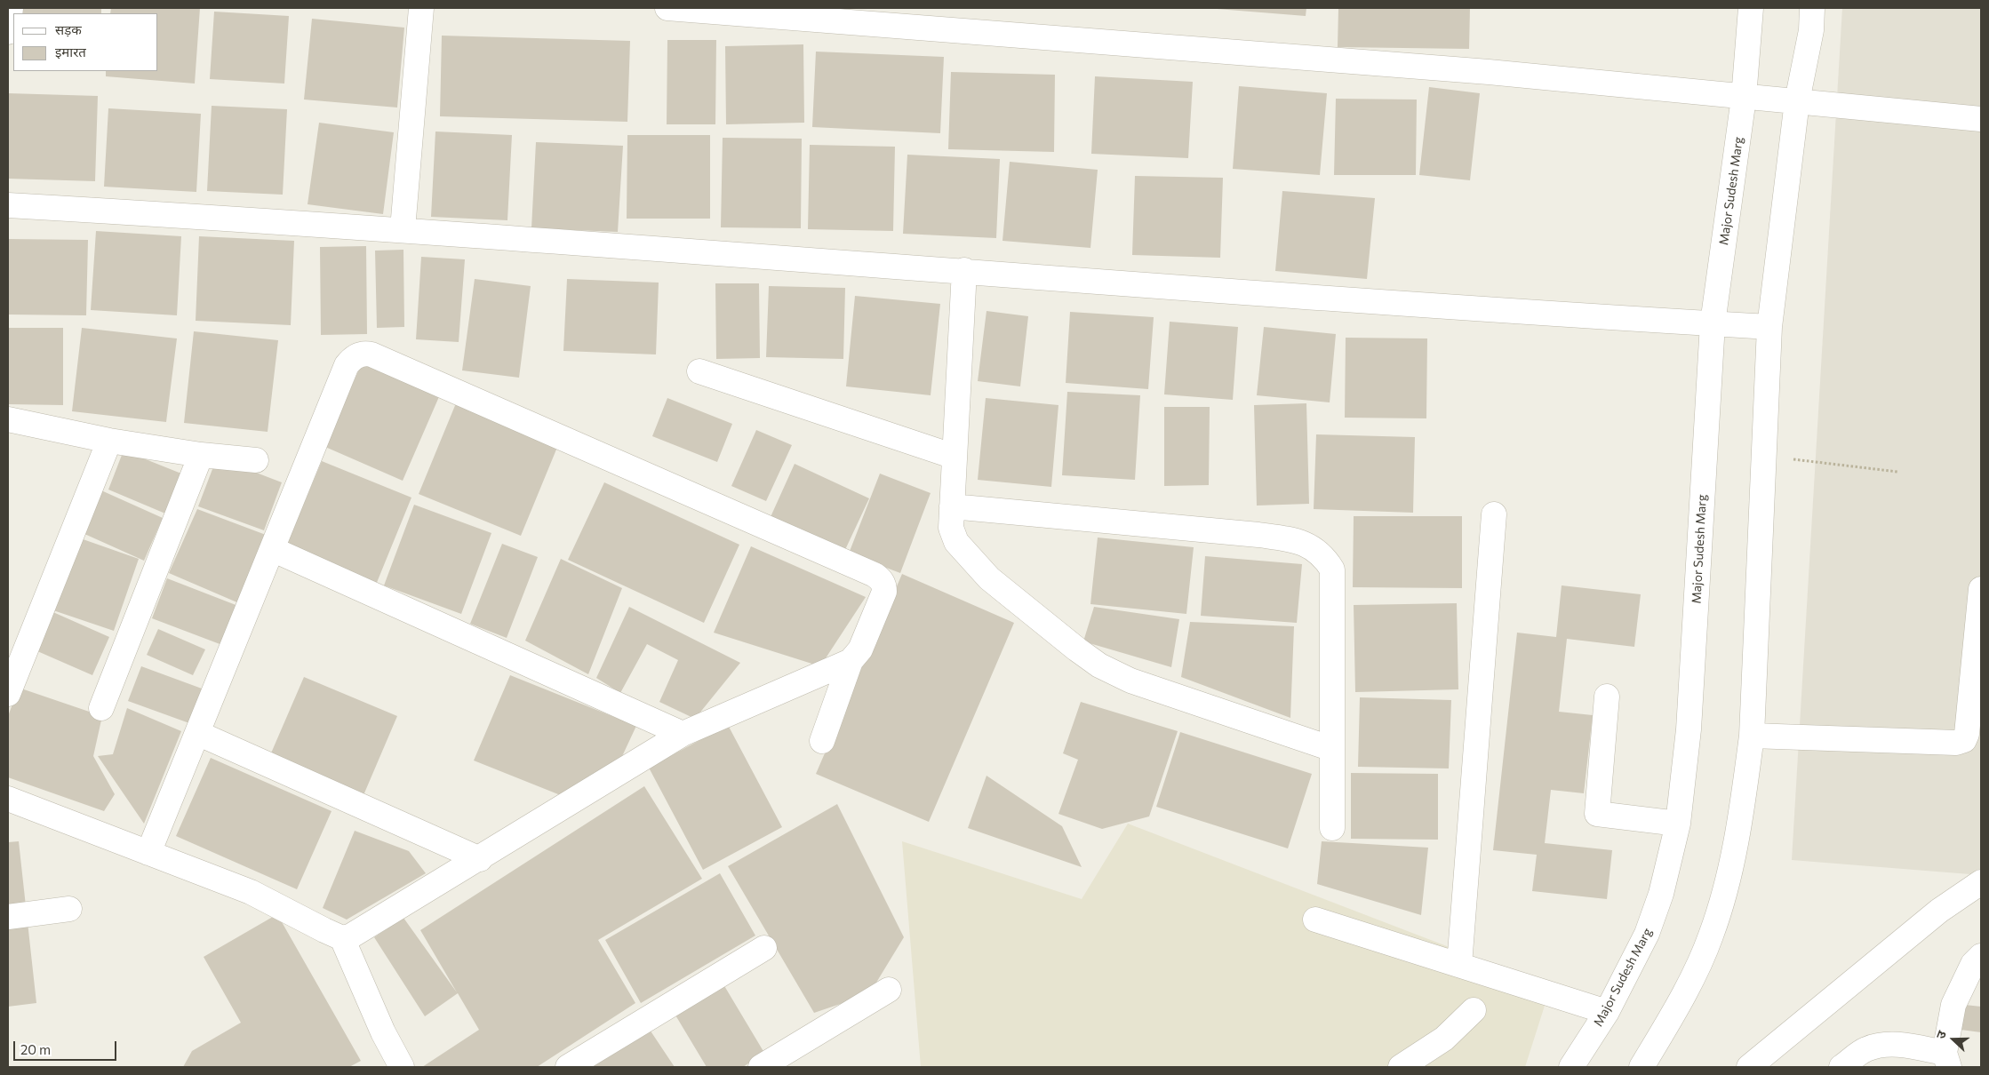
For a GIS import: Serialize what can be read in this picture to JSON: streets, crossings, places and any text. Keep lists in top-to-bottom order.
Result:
{
  "streets": {
    "street": ["Major Sudesh Marg"]
  },
  "legend": ["सड़क", "इमारत"],
  "scale_bar": "20 m",
  "north": "left"
}
